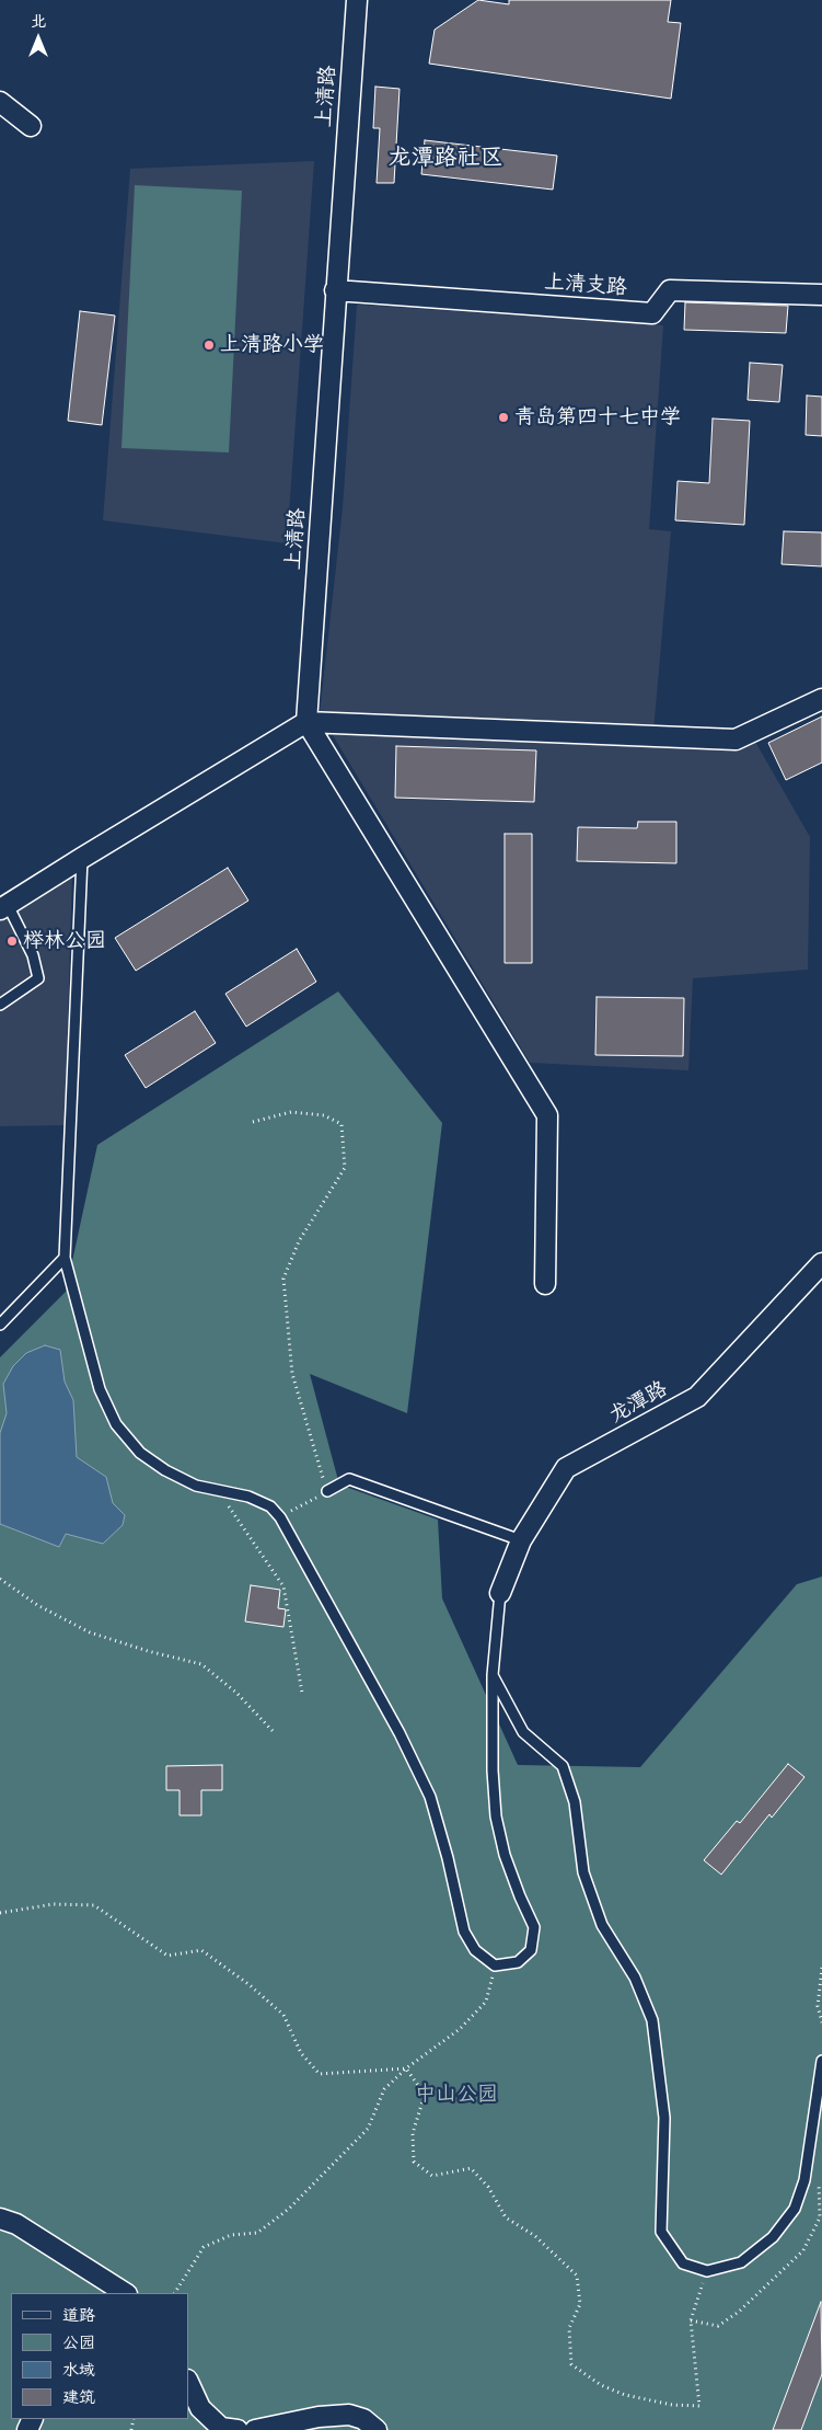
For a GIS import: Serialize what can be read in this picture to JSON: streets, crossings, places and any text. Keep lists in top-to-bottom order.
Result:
{
  "streets": {
    "street": ["上清路", "上清支路", "龙潭路"]
  },
  "crossings": [
    ["上清路", "上清支路"]
  ],
  "districts": ["龙潭路社区"],
  "parks": ["中山公园"],
  "places": ["上清路小学", "青岛第四十七中学", "榉林公园"],
  "legend": [
    "道路",
    "公园",
    "水域",
    "建筑"
  ],
  "north": "top"
}
